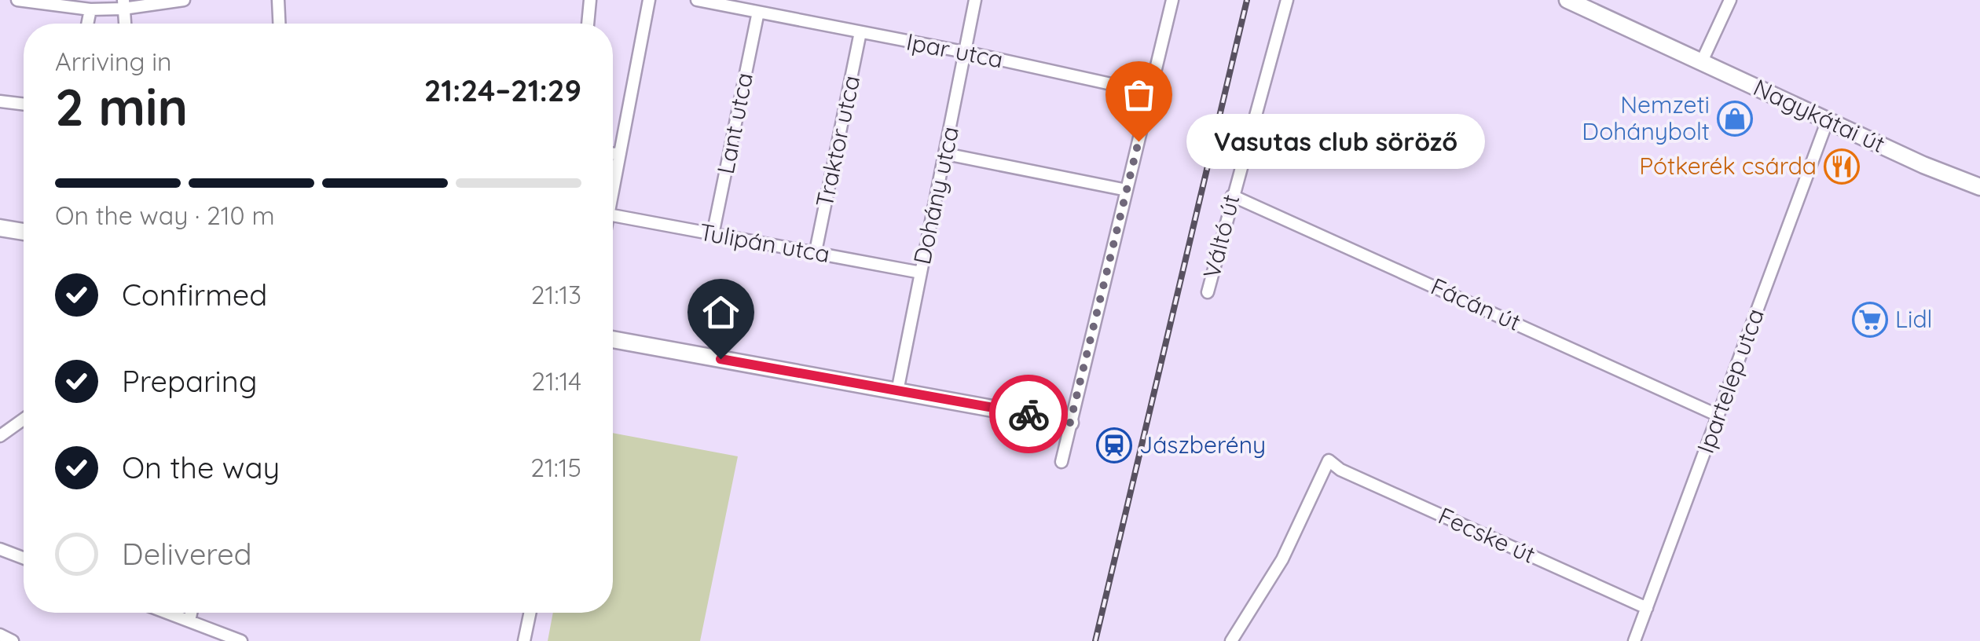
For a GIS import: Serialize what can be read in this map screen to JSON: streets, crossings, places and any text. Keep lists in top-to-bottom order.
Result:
{
  "streets": {
    "street": [
      "Ipar utca",
      "Nagykátai út",
      "Lant utca",
      "Traktor utca",
      "Dohány utca",
      "Váltó út",
      "Tulipán utca",
      "Fácán út",
      "Ipartelep utca",
      "Fecske út"
    ]
  },
  "crossings": [
    ["Ipar utca", "Lant utca"],
    ["Ipar utca", "Traktor utca"],
    ["Ipar utca", "Dohány utca"],
    ["Nagykátai út", "Ipartelep utca"],
    ["Lant utca", "Tulipán utca"],
    ["Traktor utca", "Tulipán utca"],
    ["Dohány utca", "Tulipán utca"],
    ["Váltó út", "Fácán út"],
    ["Fácán út", "Ipartelep utca"],
    ["Ipartelep utca", "Fecske út"]
  ],
  "places": {
    "shop": ["Nemzeti Dohánybolt"],
    "other": ["Vasutas club söröző"],
    "restaurant": ["Pótkerék csárda"],
    "supermarket": ["Lidl"],
    "station": ["Jászberény"]
  },
  "page": {
    "heading": ["2 min", "Arriving in", "21:24–21:29"],
    "bubble": "Vasutas club söröző",
    "bar": "On the way · 210 m",
    "list": [
      ["Confirmed", "21:13"],
      ["Preparing", "21:14"],
      ["On the way", "21:15"],
      "Delivered"
    ]
  }
}
